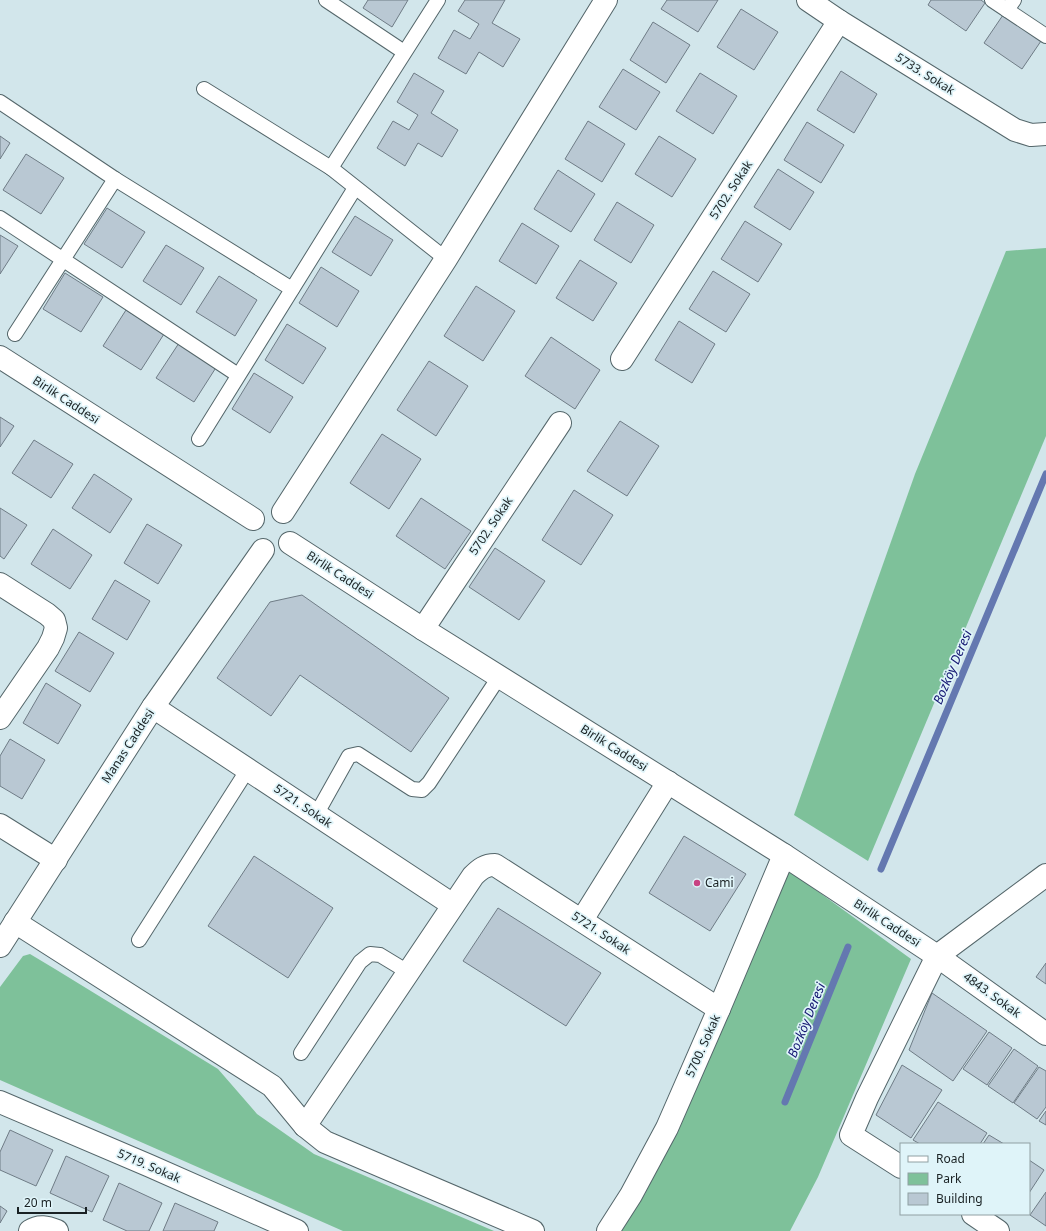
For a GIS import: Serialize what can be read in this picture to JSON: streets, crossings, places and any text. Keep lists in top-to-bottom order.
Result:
{
  "streets": {
    "street": [
      "5733. Sokak",
      "5702. Sokak",
      "Birlik Caddesi",
      "Manas Caddesi",
      "5721. Sokak",
      "4843. Sokak",
      "5700. Sokak",
      "5719. Sokak"
    ]
  },
  "crossings": [
    ["5733. Sokak", "5702. Sokak"],
    ["5702. Sokak", "Birlik Caddesi"],
    ["Birlik Caddesi", "Manas Caddesi"],
    ["Birlik Caddesi", "4843. Sokak"],
    ["Birlik Caddesi", "5700. Sokak"],
    ["Manas Caddesi", "5721. Sokak"],
    ["5721. Sokak", "5700. Sokak"]
  ],
  "water": ["Bozköy Deresi"],
  "places": ["Cami"],
  "legend": ["Road", "Park", "Building"],
  "scale_bar": "20 m"
}
